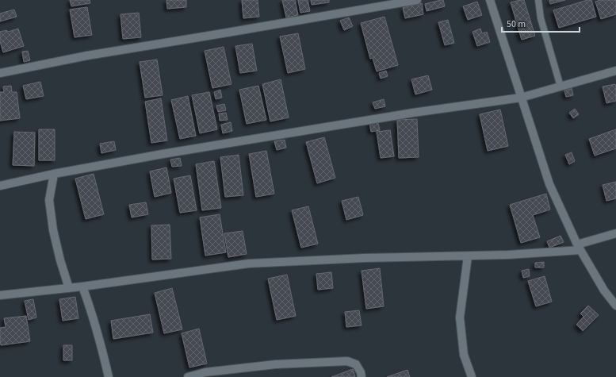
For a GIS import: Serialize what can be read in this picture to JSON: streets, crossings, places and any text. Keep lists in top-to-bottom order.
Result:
{
  "scale_bar": "50 m"
}
